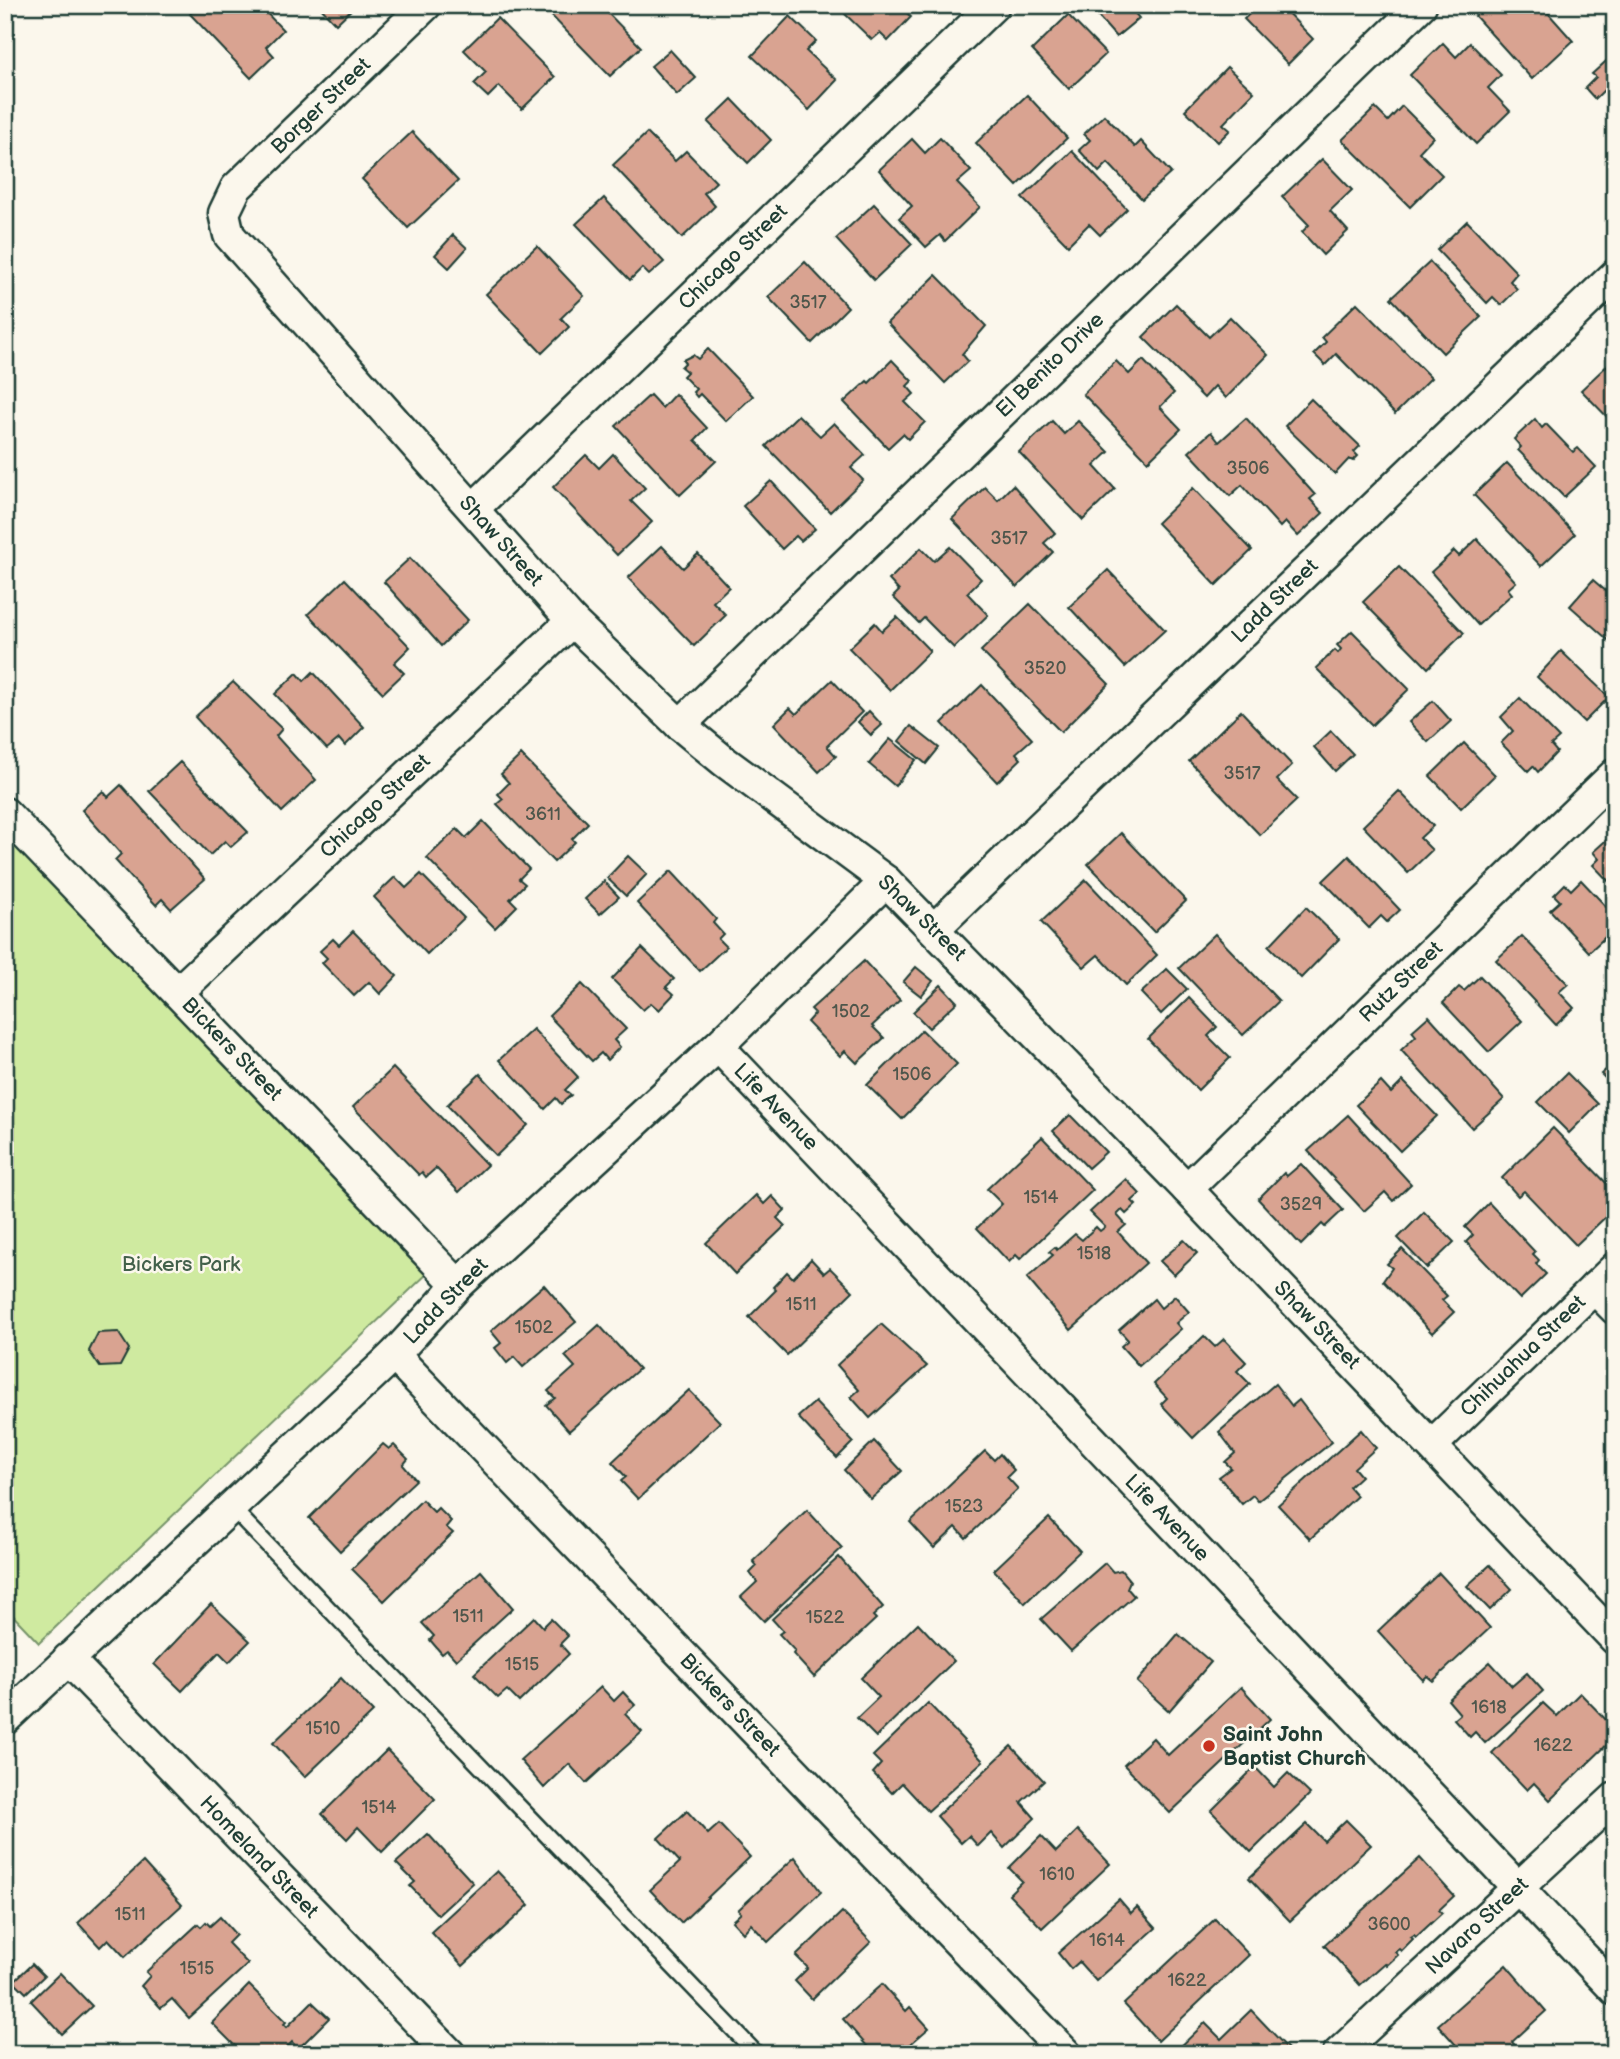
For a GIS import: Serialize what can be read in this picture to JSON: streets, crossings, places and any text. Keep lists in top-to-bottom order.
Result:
{
  "streets": {
    "street": [
      "Borger Street",
      "Chicago Street",
      "El Benito Drive",
      "Shaw Street",
      "Ladd Street",
      "Rutz Street",
      "Bickers Street",
      "Life Avenue",
      "Chihuahua Street",
      "Homeland Street",
      "Navaro Street"
    ]
  },
  "crossings": [
    ["Borger Street", "Shaw Street"],
    ["Chicago Street", "Shaw Street"],
    ["Chicago Street", "Bickers Street"],
    ["El Benito Drive", "Shaw Street"],
    ["Shaw Street", "Ladd Street"],
    ["Shaw Street", "Rutz Street"],
    ["Shaw Street", "Chihuahua Street"],
    ["Ladd Street", "Bickers Street"],
    ["Ladd Street", "Life Avenue"],
    ["Ladd Street", "Homeland Street"],
    ["Life Avenue", "Navaro Street"]
  ],
  "parks": ["Bickers Park"],
  "places": ["Saint John Baptist Church"],
  "house_numbers": [
    "3517",
    "3506",
    "3517",
    "3520",
    "3517",
    "3611",
    "1502",
    "1506",
    "1514",
    "3529",
    "1518",
    "1511",
    "1502",
    "1523",
    "1511",
    "1522",
    "1515",
    "1618",
    "1510",
    "1622",
    "1514",
    "1610",
    "1511",
    "3600",
    "1614",
    "1515",
    "1622"
  ]
}
